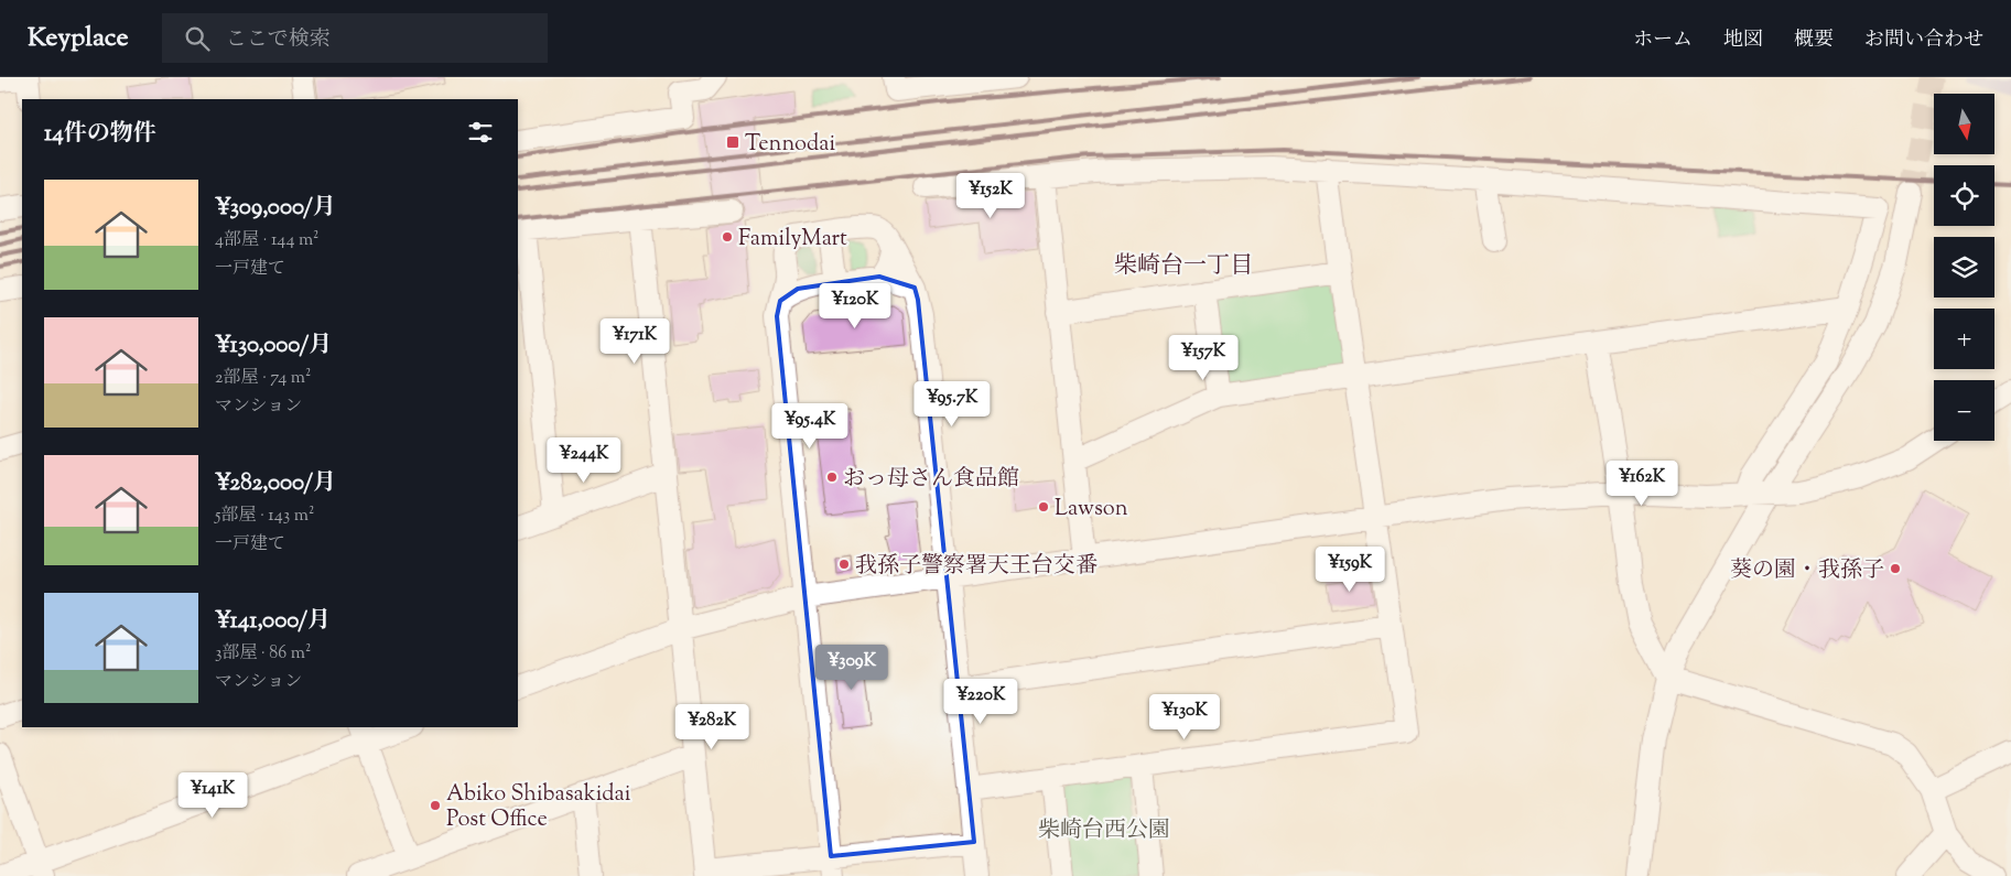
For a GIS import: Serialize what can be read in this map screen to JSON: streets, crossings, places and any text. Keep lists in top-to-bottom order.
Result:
{
  "districts": ["柴崎台一丁目"],
  "parks": ["柴崎台西公園"],
  "places": {
    "transit": ["Tennodai"],
    "other": [
      "FamilyMart",
      "おっ母さん食品館",
      "Lawson",
      "我孫子警察署天王台交番",
      "葵の園・我孫子",
      "Abiko Shibasakidai Post Office"
    ]
  },
  "north": "bottom",
  "page": {
    "header": "Keyplace",
    "search": "ここで検索",
    "nav": [
      "ホーム",
      "地図",
      "概要",
      "お問い合わせ"
    ],
    "map_buttons": ["+", "−"],
    "heading": "14件の物件",
    "list": [
      {
        "name": "¥309,000/月",
        "note": "4部屋 · 144 m² · 一戸建て"
      },
      {
        "name": "¥130,000/月",
        "note": "2部屋 · 74 m² · マンション"
      },
      {
        "name": "¥282,000/月",
        "note": "5部屋 · 143 m² · 一戸建て"
      },
      {
        "name": "¥141,000/月",
        "note": "3部屋 · 86 m² · マンション"
      }
    ],
    "price": [
      "¥152K",
      "¥120K",
      "¥171K",
      "¥157K",
      "¥95.7K",
      "¥95.4K",
      "¥244K",
      "¥162K",
      "¥159K",
      "¥309K",
      "¥220K",
      "¥130K",
      "¥282K",
      "¥141K"
    ]
  }
}
